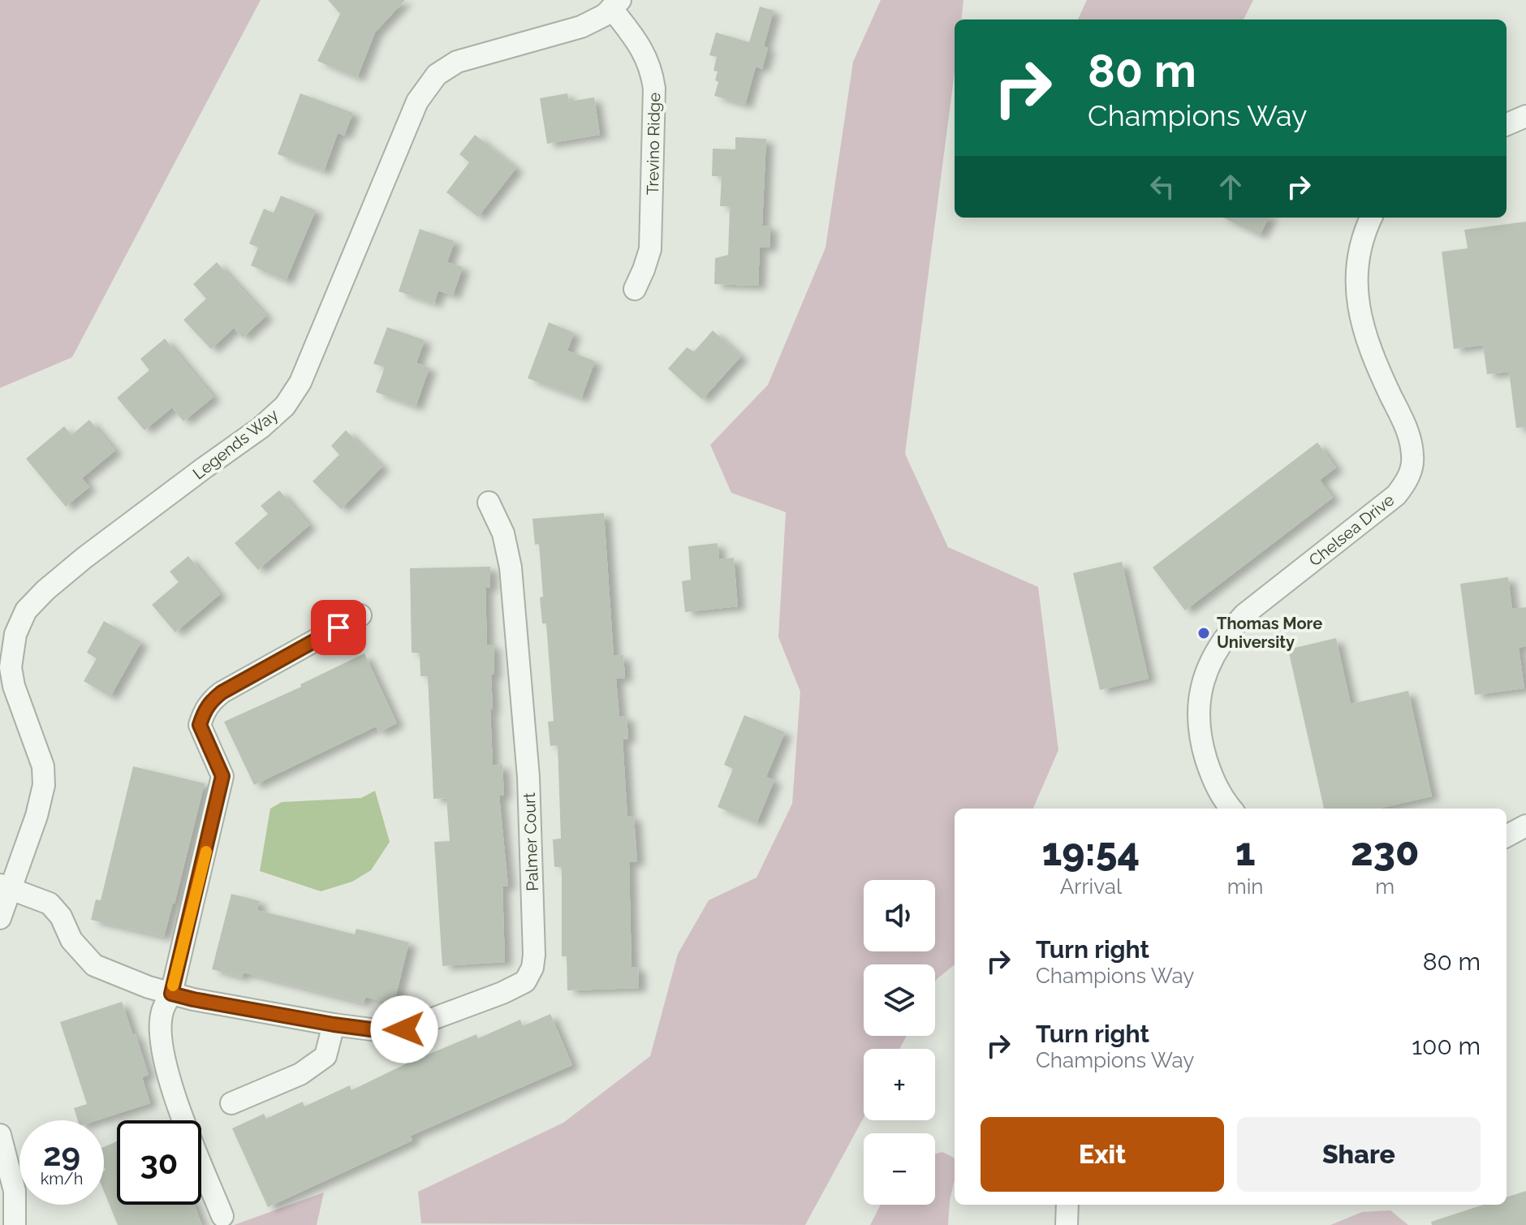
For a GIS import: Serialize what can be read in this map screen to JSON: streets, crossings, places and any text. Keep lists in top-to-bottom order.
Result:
{
  "streets": {
    "street": [
      "Trevino Ridge",
      "Legends Way",
      "Chelsea Drive",
      "Palmer Court"
    ]
  },
  "crossings": [
    ["Trevino Ridge", "Legends Way"],
    ["Legends Way", "Palmer Court"]
  ],
  "places": ["Thomas More University"],
  "page": {
    "turn": ["80 m", "Champions Way"],
    "eta": [
      "19:54",
      "Arrival",
      "1",
      "min",
      "230",
      "m"
    ],
    "map_buttons": ["+", "−"],
    "list": [
      {
        "name": "Turn right",
        "note": "Champions Way",
        "value": "80 m"
      },
      {
        "name": "Turn right",
        "note": "Champions Way",
        "value": "100 m"
      }
    ],
    "buttons": ["Exit", "Share"],
    "speed": "29 km/h",
    "limit": "30"
  }
}
